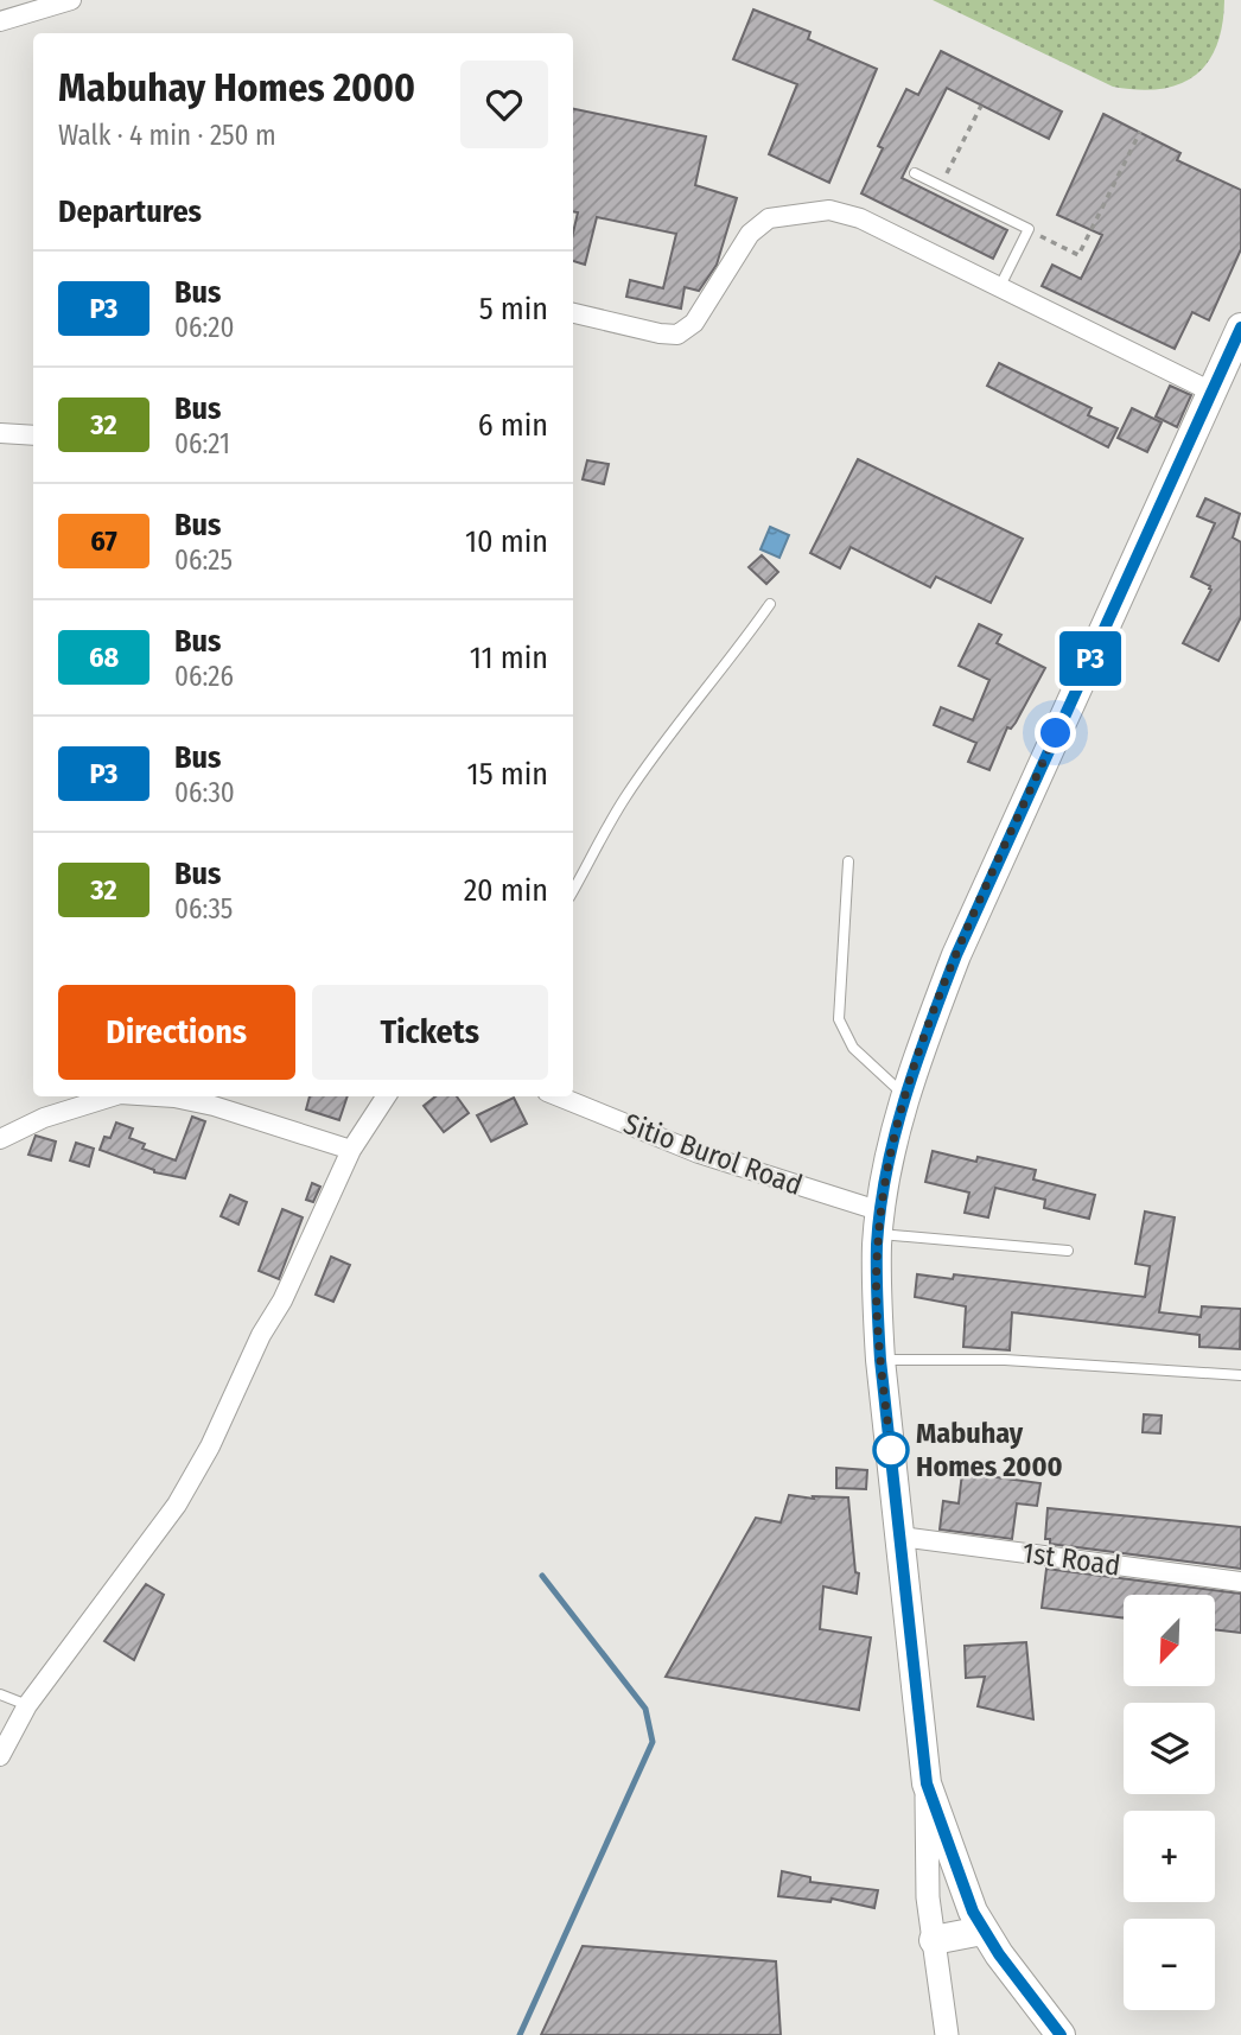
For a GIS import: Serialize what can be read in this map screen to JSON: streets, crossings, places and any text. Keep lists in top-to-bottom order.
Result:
{
  "streets": {
    "street": ["Sitio Burol Road", "1st Road"]
  },
  "places": ["Mabuhay Homes 2000"],
  "lines": ["bus line P3"],
  "north": "bottom left",
  "page": {
    "on_map": "P3",
    "heading": [
      ["Mabuhay Homes 2000", "Walk · 4 min · 250 m"],
      "Departures"
    ],
    "list": [
      {
        "mark": "P3",
        "name": "Bus",
        "note": "06:20",
        "value": "5 min"
      },
      {
        "mark": "32",
        "name": "Bus",
        "note": "06:21",
        "value": "6 min"
      },
      {
        "mark": "67",
        "name": "Bus",
        "note": "06:25",
        "value": "10 min"
      },
      {
        "mark": "68",
        "name": "Bus",
        "note": "06:26",
        "value": "11 min"
      },
      {
        "mark": "P3",
        "name": "Bus",
        "note": "06:30",
        "value": "15 min"
      },
      {
        "mark": "32",
        "name": "Bus",
        "note": "06:35",
        "value": "20 min"
      }
    ],
    "buttons": ["Directions", "Tickets"],
    "map_buttons": ["+", "−"]
  }
}
